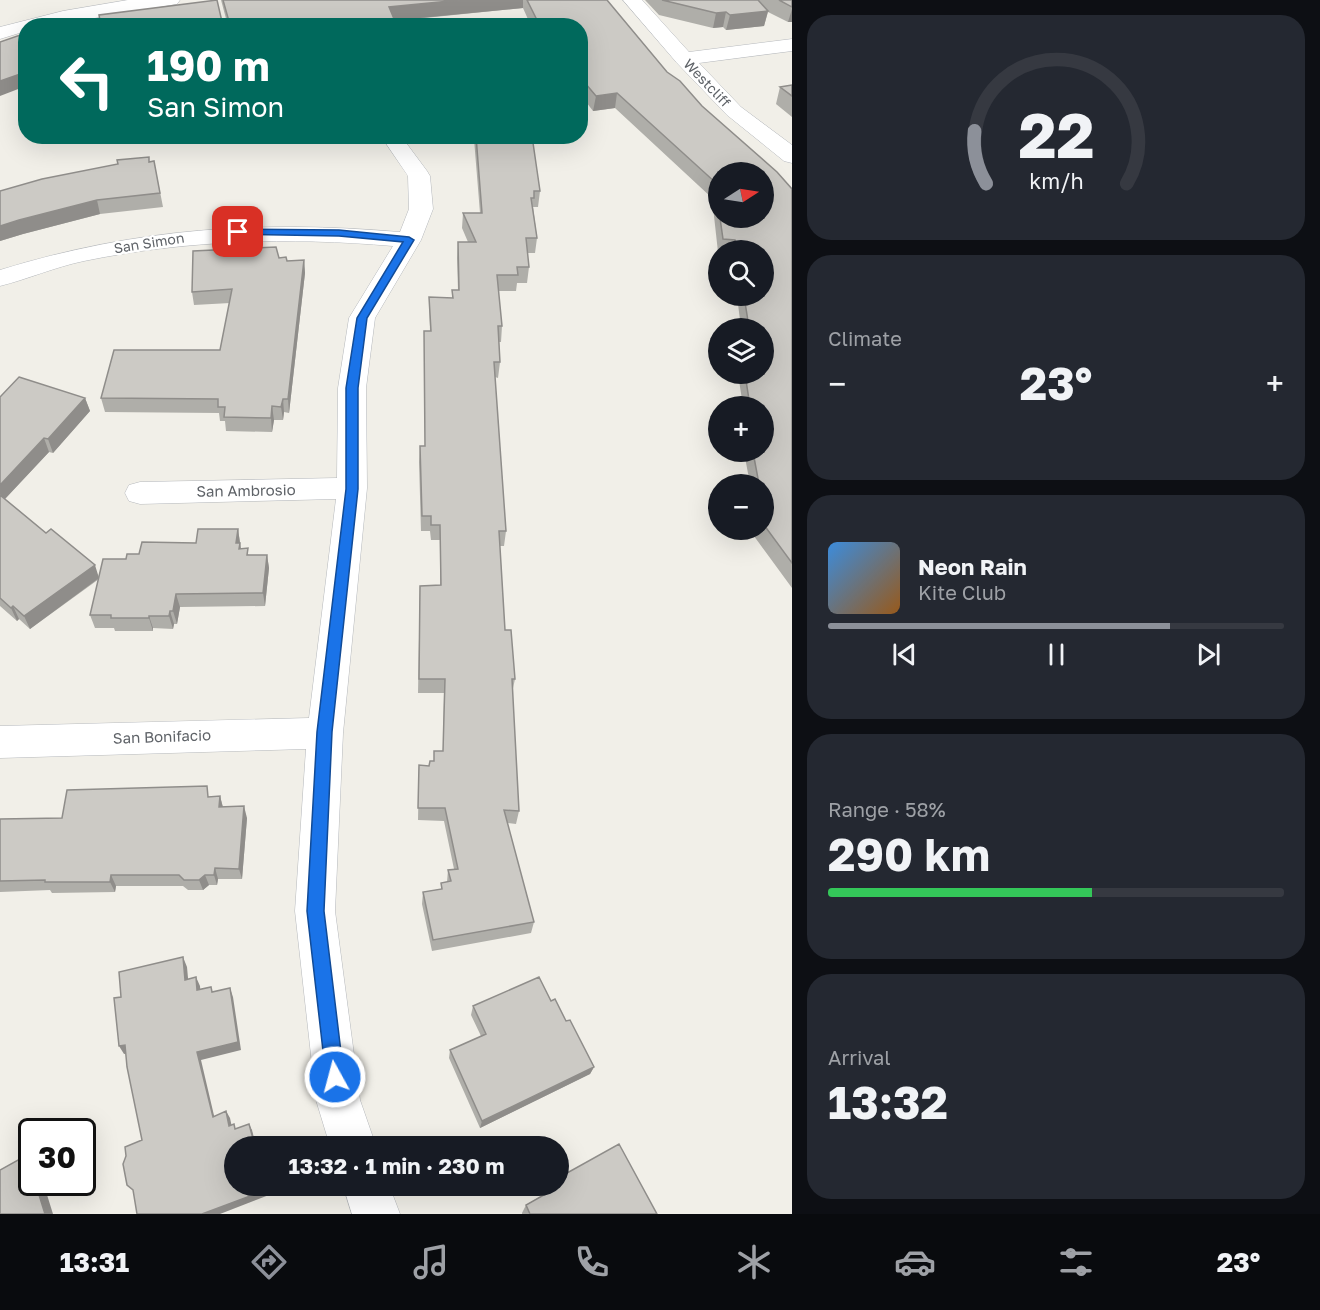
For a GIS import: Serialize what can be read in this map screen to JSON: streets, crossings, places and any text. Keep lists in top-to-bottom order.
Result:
{
  "streets": {
    "street": [
      "Westcliff",
      "San Simon",
      "San Ambrosio",
      "San Bonifacio"
    ]
  },
  "north": "right",
  "page": {
    "turn": ["190 m", "San Simon"],
    "map_buttons": ["+", "−"],
    "tile": [
      "Climate",
      ["Range · 58%", "290 km"],
      ["Arrival", "13:32"]
    ],
    "heat": ["−", "23°", "+"],
    "song": ["Neon Rain", "Kite Club"],
    "limit": "30",
    "trip": "13:32 · 1 min · 230 m",
    "tabs": ["13:31", "23°"],
    "gauge": ["22", "km/h"]
  }
}
